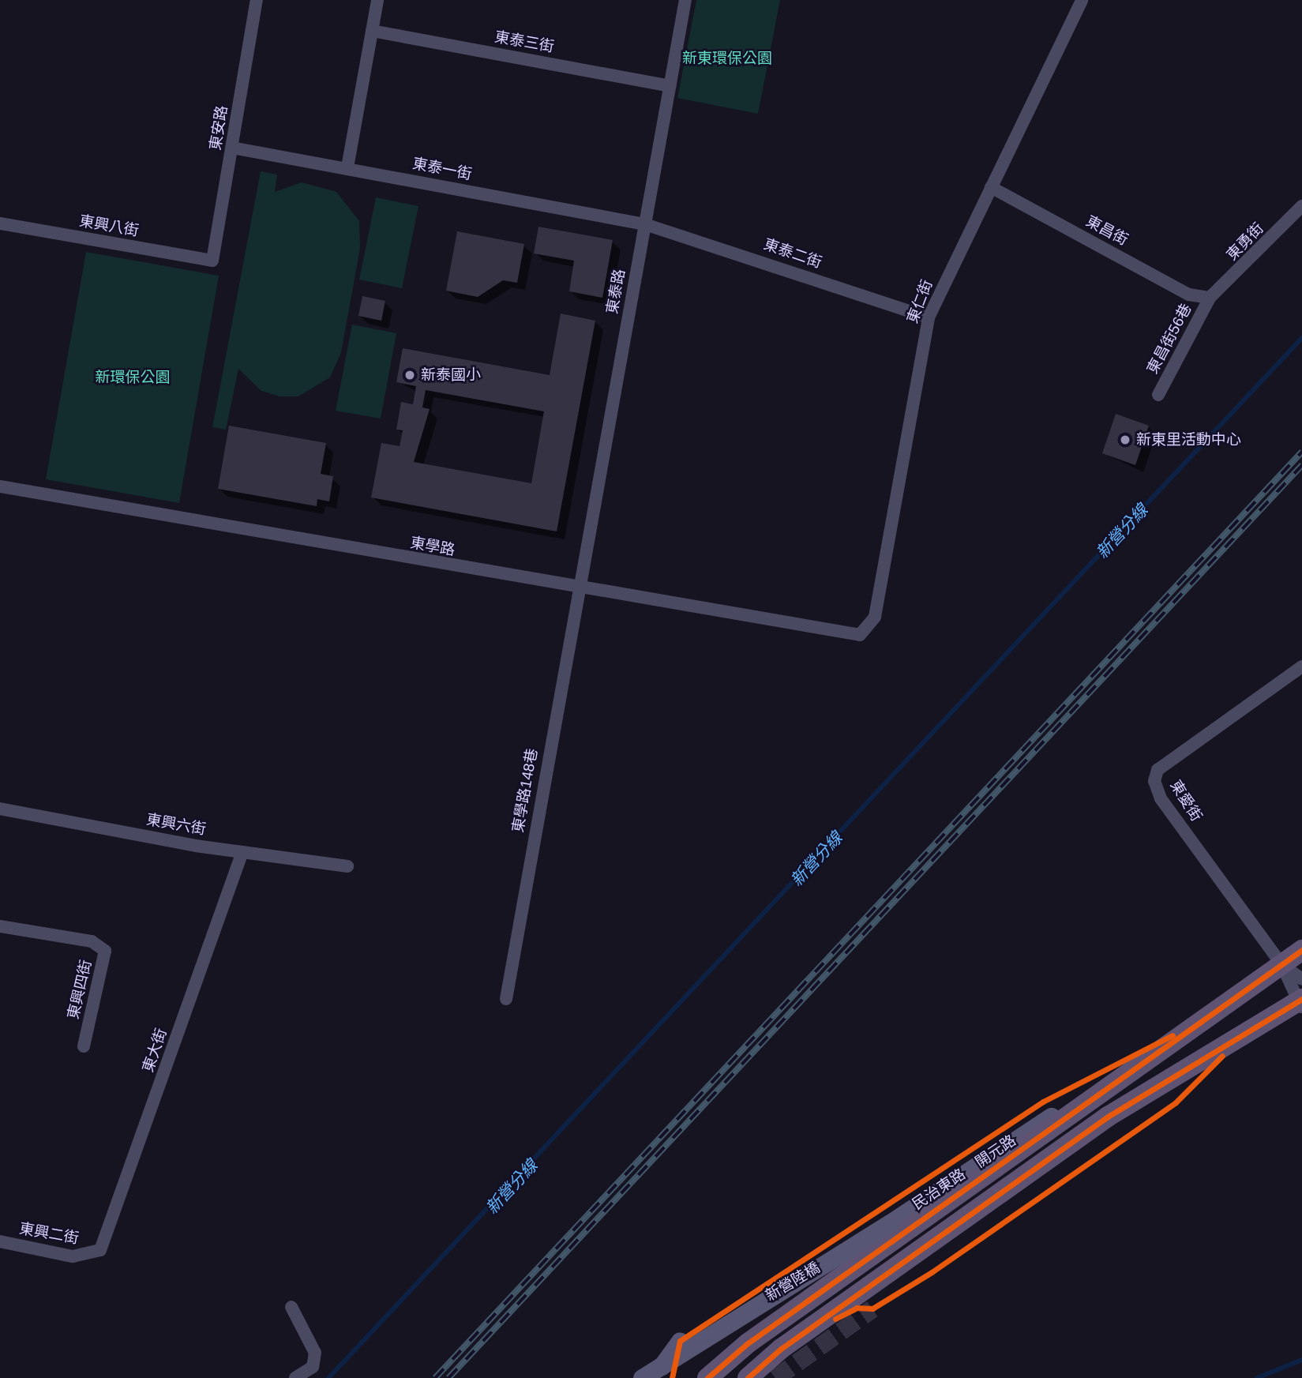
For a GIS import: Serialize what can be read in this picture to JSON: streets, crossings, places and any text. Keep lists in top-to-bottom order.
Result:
{
  "streets": {
    "main road": ["開元路"],
    "street": [
      "東泰三街",
      "東安路",
      "東泰一街",
      "東興八街",
      "東昌街",
      "東勇街",
      "東泰二街",
      "東泰路",
      "東仁街",
      "東昌街56巷",
      "東學路",
      "東學路148巷",
      "東愛街",
      "東興六街",
      "東興四街",
      "東大街",
      "民治東路",
      "東興二街",
      "新營陸橋"
    ]
  },
  "crossings": [
    ["東泰三街", "東泰路"],
    ["東安路", "東泰一街"],
    ["東安路", "東興八街"],
    ["東泰一街", "東泰二街"],
    ["東泰一街", "東泰路"],
    ["東昌街", "東勇街"],
    ["東昌街", "東仁街"],
    ["東昌街", "東昌街56巷"],
    ["東勇街", "東昌街56巷"],
    ["東泰二街", "東泰路"],
    ["東泰二街", "東仁街"],
    ["東泰路", "東學路"],
    ["東泰路", "東學路148巷"],
    ["東仁街", "東學路"],
    ["東學路", "東學路148巷"],
    ["東愛街", "開元路"],
    ["東興六街", "東大街"],
    ["東大街", "東興二街"],
    ["開元路", "民治東路"],
    ["民治東路", "新營陸橋"]
  ],
  "water": ["新營分線"],
  "parks": ["新東環保公園", "新環保公園"],
  "places": ["新泰國小", "新東里活動中心"]
}
